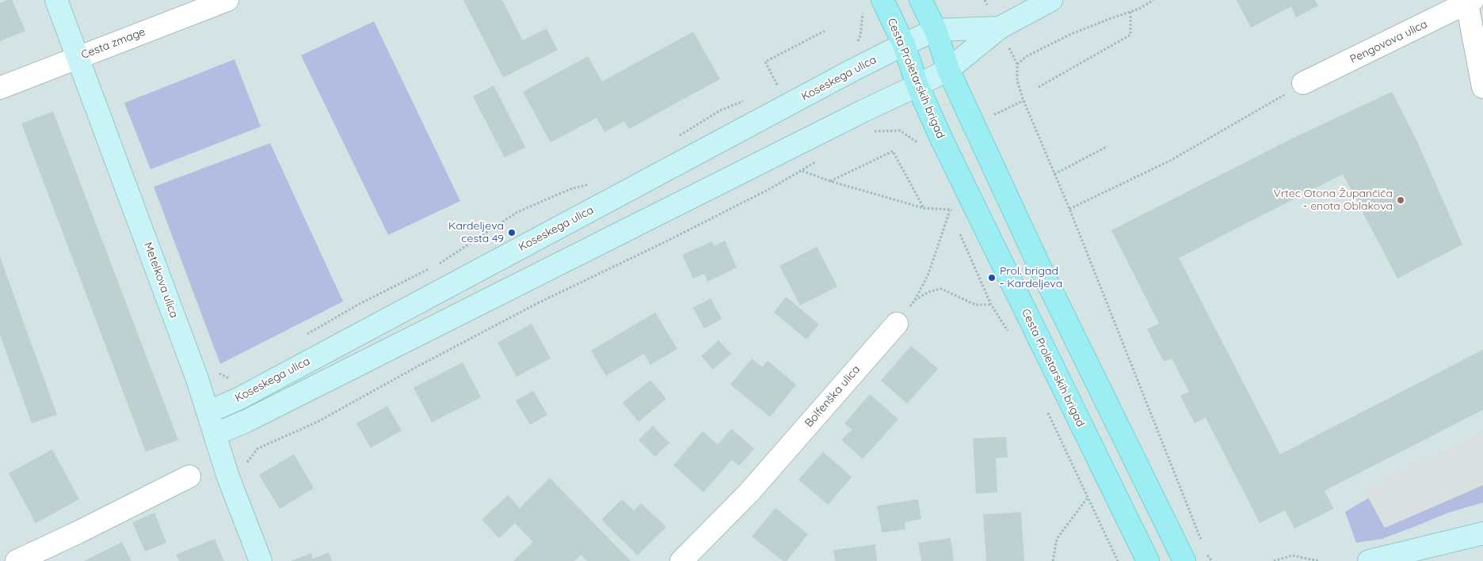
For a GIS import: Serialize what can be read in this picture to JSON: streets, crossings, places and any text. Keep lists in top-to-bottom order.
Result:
{
  "streets": {
    "main road": ["Cesta Proletarskih brigad"],
    "street": [
      "Pengovova ulica",
      "Cesta zmage",
      "Koseskega ulica",
      "Metelkova ulica",
      "Bolfenška ulica"
    ]
  },
  "crossings": [
    ["Cesta zmage", "Metelkova ulica"],
    ["Koseskega ulica", "Cesta Proletarskih brigad"],
    ["Koseskega ulica", "Metelkova ulica"]
  ],
  "places": ["Vrtec Otona Župančiča - enota Oblakova", "Kardeljeva cesta 49", "Prol. brigad - Kardeljeva"]
}
